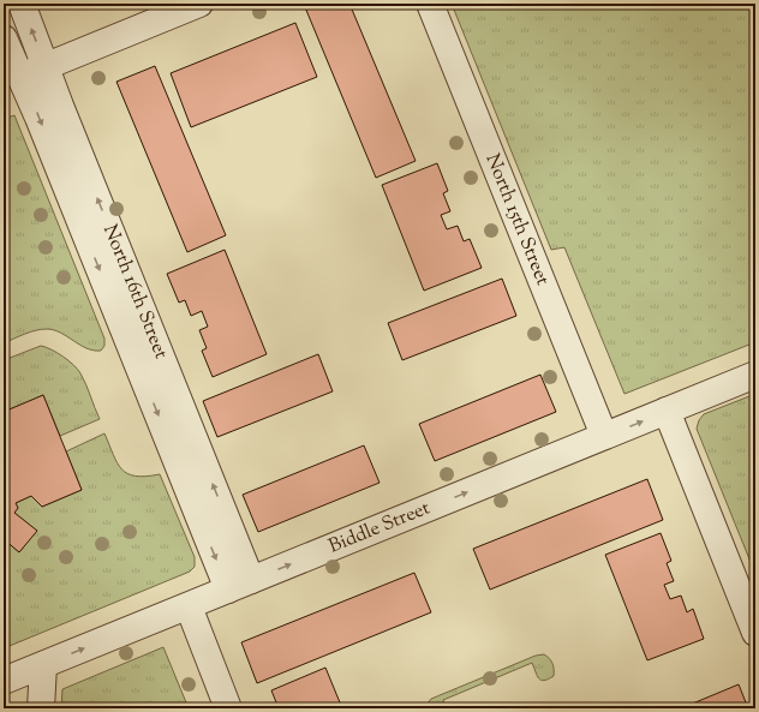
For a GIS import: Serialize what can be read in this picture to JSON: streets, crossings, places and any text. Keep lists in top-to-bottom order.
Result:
{
  "streets": {
    "street": ["North 15th Street", "North 16th Street", "Biddle Street"]
  },
  "crossings": [
    ["North 15th Street", "Biddle Street"],
    ["North 16th Street", "Biddle Street"]
  ],
  "one_way": ["Biddle Street"]
}
